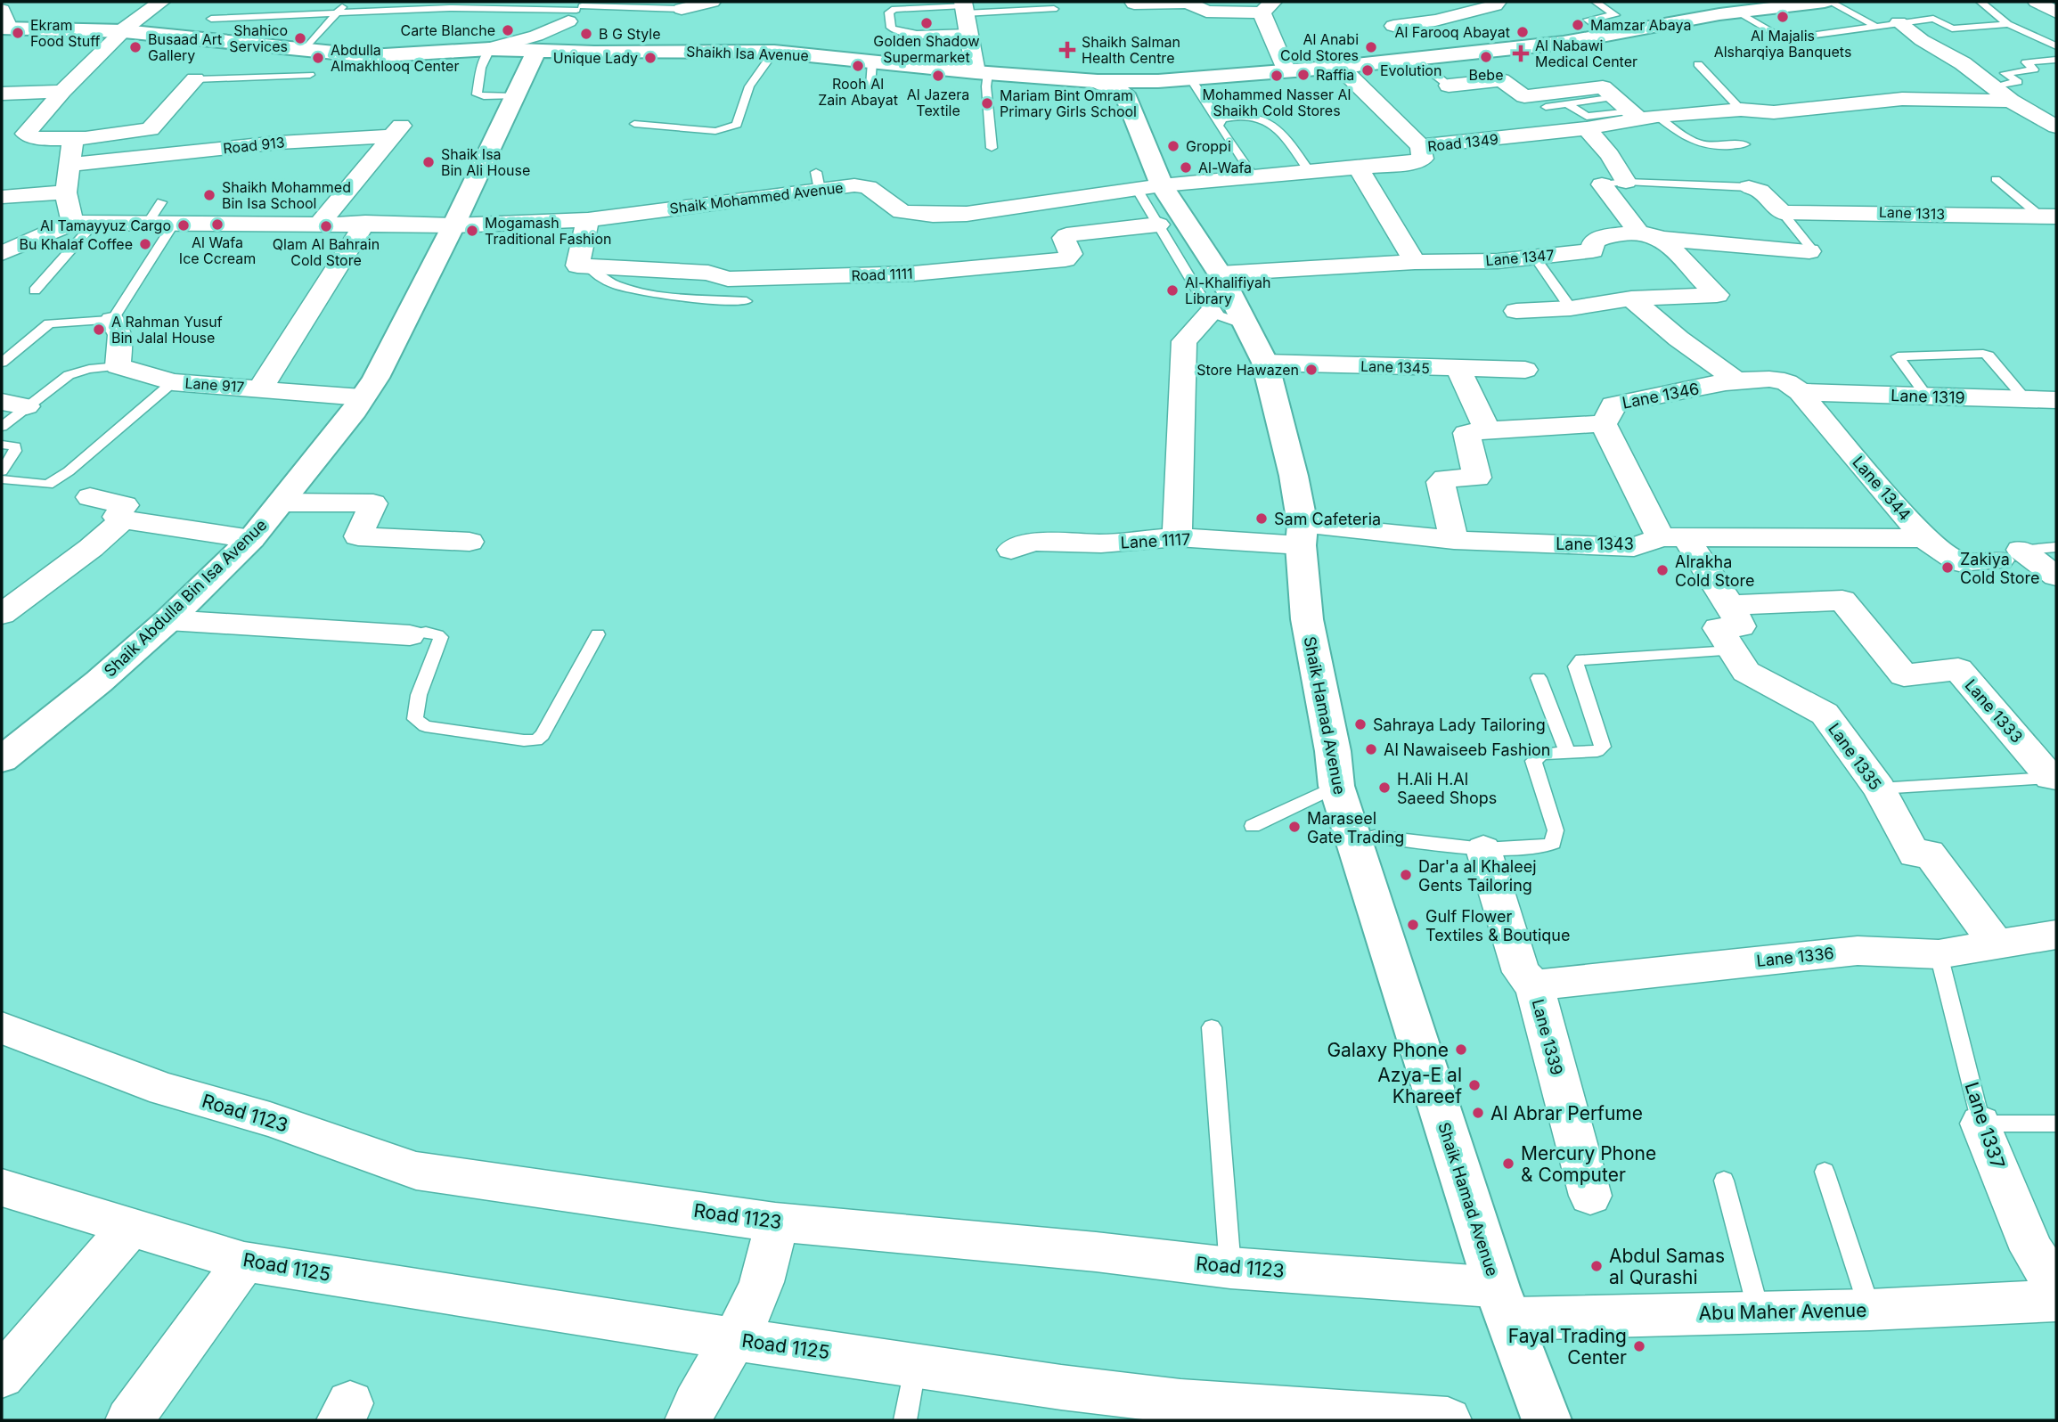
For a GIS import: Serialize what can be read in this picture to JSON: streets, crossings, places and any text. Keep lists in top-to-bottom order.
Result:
{
  "streets": {
    "street": [
      "Shaikh Isa Avenue",
      "Road 1349",
      "Road 913",
      "Shaik Mohammed Avenue",
      "Lane 1313",
      "Lane 1347",
      "Road 1111",
      "Lane 1345",
      "Lane 917",
      "Lane 1346",
      "Lane 1319",
      "Lane 1344",
      "Lane 1117",
      "Lane 1343",
      "Shaik Abdulla Bin Isa Avenue",
      "Lane 1333",
      "Shaik Hamad Avenue",
      "Lane 1335",
      "Lane 1336",
      "Lane 1339",
      "Road 1123",
      "Lane 1337",
      "Road 1125",
      "Abu Maher Avenue"
    ]
  },
  "crossings": [
    ["Shaikh Isa Avenue", "Shaik Abdulla Bin Isa Avenue"],
    ["Shaikh Isa Avenue", "Shaik Hamad Avenue"],
    ["Road 1349", "Shaik Mohammed Avenue"],
    ["Road 1349", "Shaik Hamad Avenue"],
    ["Road 913", "Shaik Mohammed Avenue"],
    ["Shaik Mohammed Avenue", "Shaik Abdulla Bin Isa Avenue"],
    ["Shaik Mohammed Avenue", "Shaik Hamad Avenue"],
    ["Lane 1347", "Shaik Hamad Avenue"],
    ["Lane 1345", "Shaik Hamad Avenue"],
    ["Lane 917", "Shaik Abdulla Bin Isa Avenue"],
    ["Lane 1346", "Lane 1319"],
    ["Lane 1346", "Lane 1344"],
    ["Lane 1319", "Lane 1344"],
    ["Lane 1344", "Lane 1343"],
    ["Lane 1117", "Lane 1343"],
    ["Lane 1117", "Shaik Hamad Avenue"],
    ["Lane 1343", "Shaik Hamad Avenue"],
    ["Lane 1343", "Lane 1335"],
    ["Lane 1333", "Lane 1335"],
    ["Shaik Hamad Avenue", "Road 1123"],
    ["Shaik Hamad Avenue", "Abu Maher Avenue"],
    ["Lane 1335", "Lane 1336"],
    ["Lane 1336", "Lane 1339"],
    ["Lane 1336", "Lane 1337"],
    ["Road 1123", "Abu Maher Avenue"]
  ],
  "places": {
    "other": [
      "Al Majalis Alsharqiya Banquets",
      "Golden Shadow Supermarket",
      "Mamzar Abaya",
      "Carte Blanche",
      "Al Farooq Abayat",
      "Ekram Food Stuff",
      "B G Style",
      "Shahico Services",
      "Busaad Art Gallery",
      "Al Anabi Cold Stores",
      "Bebe",
      "Abdulla Almakhlooq Center",
      "Unique Lady",
      "Rooh Al Zain Abayat",
      "Evolution",
      "Raffia",
      "Al Jazera Textile",
      "Mohammed Nasser Al Shaikh Cold Stores",
      "Mariam Bint Omram Primary Girls School",
      "Groppi",
      "Shaik Isa Bin Ali House",
      "Al-Wafa",
      "Shaikh Mohammed Bin Isa School",
      "Al Wafa Ice Ccream",
      "Al Tamayyuz Cargo",
      "Qlam Al Bahrain Cold Store",
      "Mogamash Traditional Fashion",
      "Bu Khalaf Coffee",
      "Al-Khalifiyah Library",
      "A Rahman Yusuf Bin Jalal House",
      "Store Hawazen",
      "Sam Cafeteria",
      "Zakiya Cold Store",
      "Alrakha Cold Store",
      "Sahraya Lady Tailoring",
      "Al Nawaiseeb Fashion",
      "H.Ali H.Al Saeed Shops",
      "Maraseel Gate Trading",
      "Dar'a al Khaleej Gents Tailoring",
      "Gulf Flower Textiles & Boutique",
      "Galaxy Phone",
      "Azya-E al Khareef",
      "Al Abrar Perfume",
      "Mercury Phone & Computer",
      "Abdul Samas al Qurashi",
      "Fayal Trading Center"
    ],
    "health": ["Shaikh Salman Health Centre", "Al Nabawi Medical Center"]
  }
}
